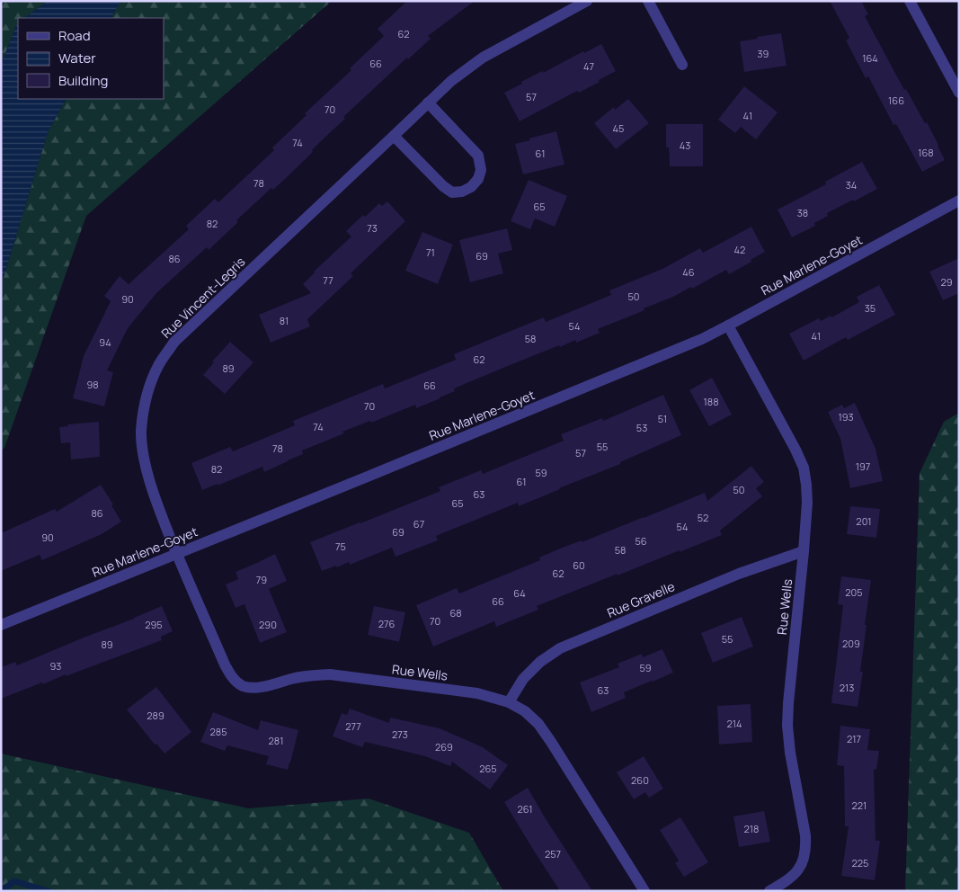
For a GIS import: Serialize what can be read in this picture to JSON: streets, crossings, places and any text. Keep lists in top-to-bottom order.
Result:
{
  "streets": {
    "street": [
      "Rue Marlene-Goyet",
      "Rue Vincent-Legris",
      "Rue Gravelle",
      "Rue Wells"
    ]
  },
  "crossings": [
    ["Rue Marlene-Goyet", "Rue Vincent-Legris"],
    ["Rue Marlene-Goyet", "Rue Wells"],
    ["Rue Vincent-Legris", "Rue Wells"],
    ["Rue Gravelle", "Rue Wells"]
  ],
  "house_numbers": [
    "62",
    "39",
    "164",
    "66",
    "47",
    "57",
    "166",
    "70",
    "41",
    "45",
    "74",
    "43",
    "168",
    "61",
    "78",
    "34",
    "65",
    "38",
    "82",
    "73",
    "42",
    "71",
    "69",
    "86",
    "46",
    "77",
    "29",
    "50",
    "90",
    "35",
    "81",
    "54",
    "41",
    "58",
    "94",
    "62",
    "89",
    "98",
    "66",
    "188",
    "70",
    "193",
    "51",
    "74",
    "53",
    "55",
    "78",
    "57",
    "197",
    "82",
    "59",
    "61",
    "50",
    "63",
    "65",
    "86",
    "52",
    "201",
    "67",
    "54",
    "69",
    "90",
    "56",
    "75",
    "58",
    "60",
    "62",
    "79",
    "205",
    "64",
    "66",
    "68",
    "70",
    "276",
    "295",
    "290",
    "55",
    "209",
    "89",
    "93",
    "59",
    "213",
    "63",
    "289",
    "214",
    "277",
    "285",
    "273",
    "217",
    "281",
    "269",
    "265",
    "260",
    "221",
    "261",
    "218",
    "257",
    "225"
  ],
  "legend": ["Road", "Water", "Building"]
}
